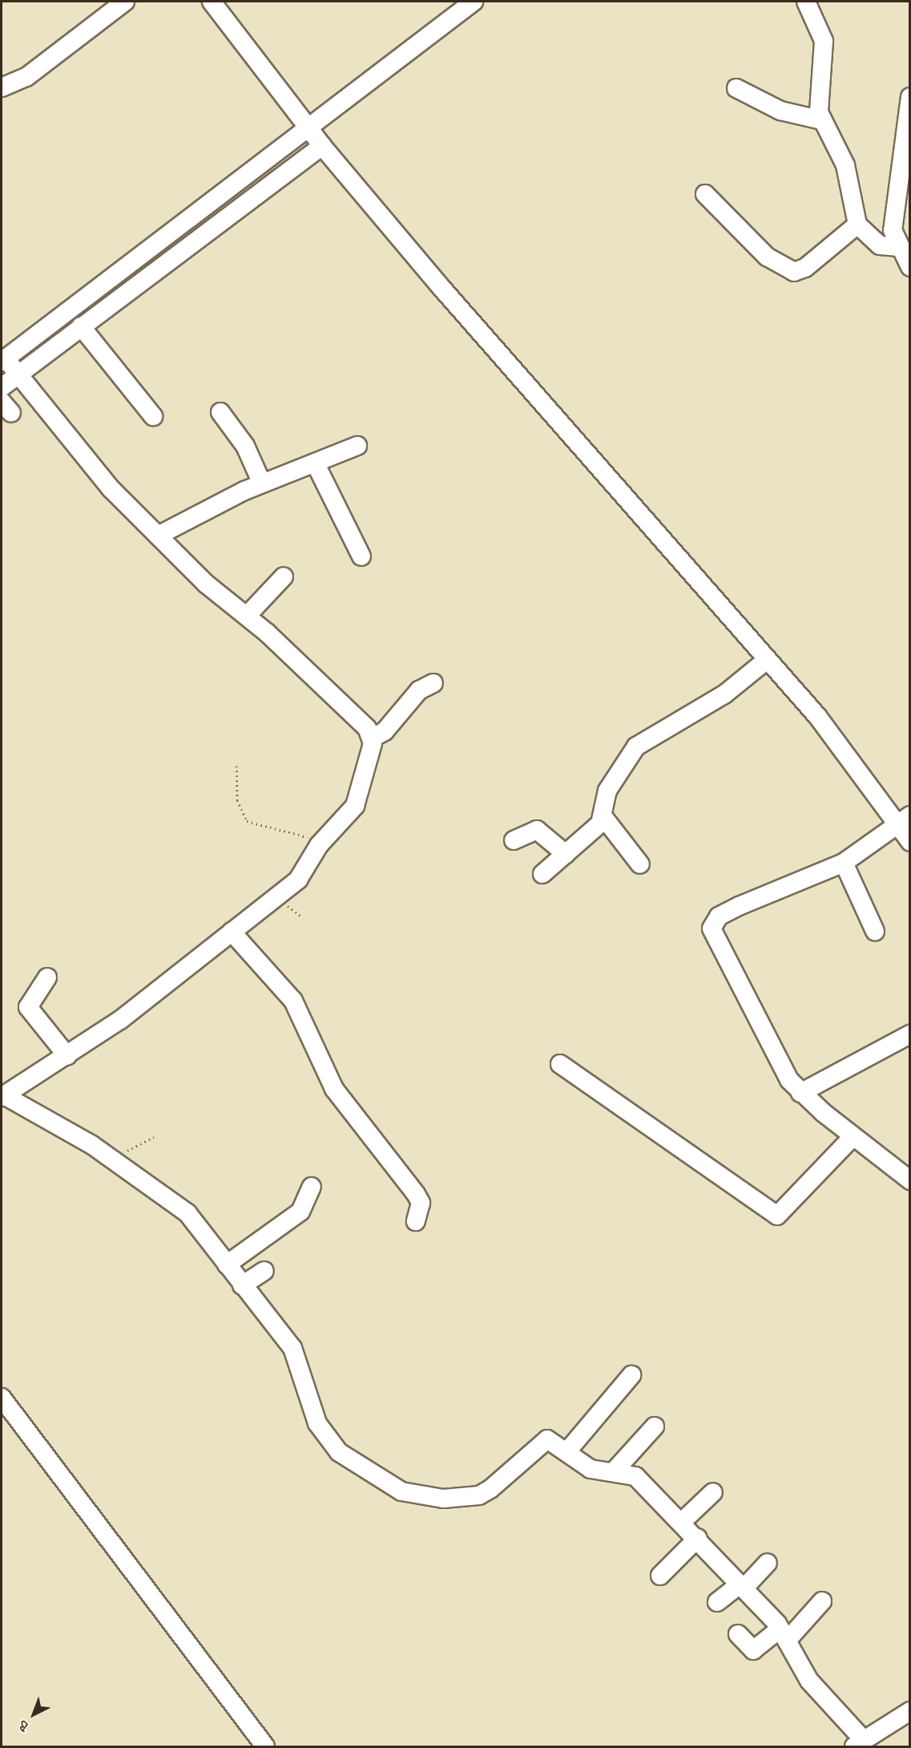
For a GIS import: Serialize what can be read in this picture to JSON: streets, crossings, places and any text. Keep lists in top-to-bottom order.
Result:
{
  "north": "bottom left"
}
